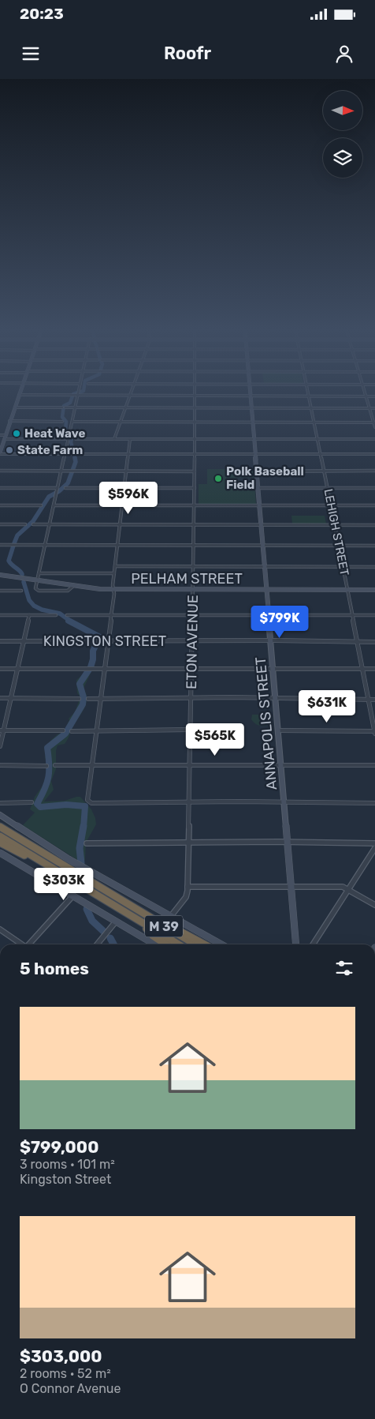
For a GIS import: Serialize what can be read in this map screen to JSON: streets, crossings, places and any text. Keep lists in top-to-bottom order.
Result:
{
  "streets": {
    "highway": ["M 39"],
    "street": [
      "LEHIGH STREET",
      "PELHAM STREET",
      "KINGSTON STREET",
      "ETON AVENUE",
      "ANNAPOLIS STREET"
    ]
  },
  "crossings": [
    ["LEHIGH STREET", "PELHAM STREET"],
    ["LEHIGH STREET", "KINGSTON STREET"],
    ["PELHAM STREET", "ETON AVENUE"],
    ["PELHAM STREET", "ANNAPOLIS STREET"],
    ["KINGSTON STREET", "ETON AVENUE"],
    ["KINGSTON STREET", "ANNAPOLIS STREET"]
  ],
  "places": ["Heat Wave", "State Farm", "Polk Baseball Field"],
  "north": "right",
  "page": {
    "status": "20:23",
    "header": "Roofr",
    "price": [
      "$596K",
      "$799K",
      "$631K",
      "$565K",
      "$303K"
    ],
    "heading": "5 homes",
    "list": [
      {
        "name": "$799,000",
        "note": "3 rooms · 101 m² · Kingston Street"
      },
      {
        "name": "$303,000",
        "note": "2 rooms · 52 m² · O Connor Avenue"
      }
    ]
  }
}
